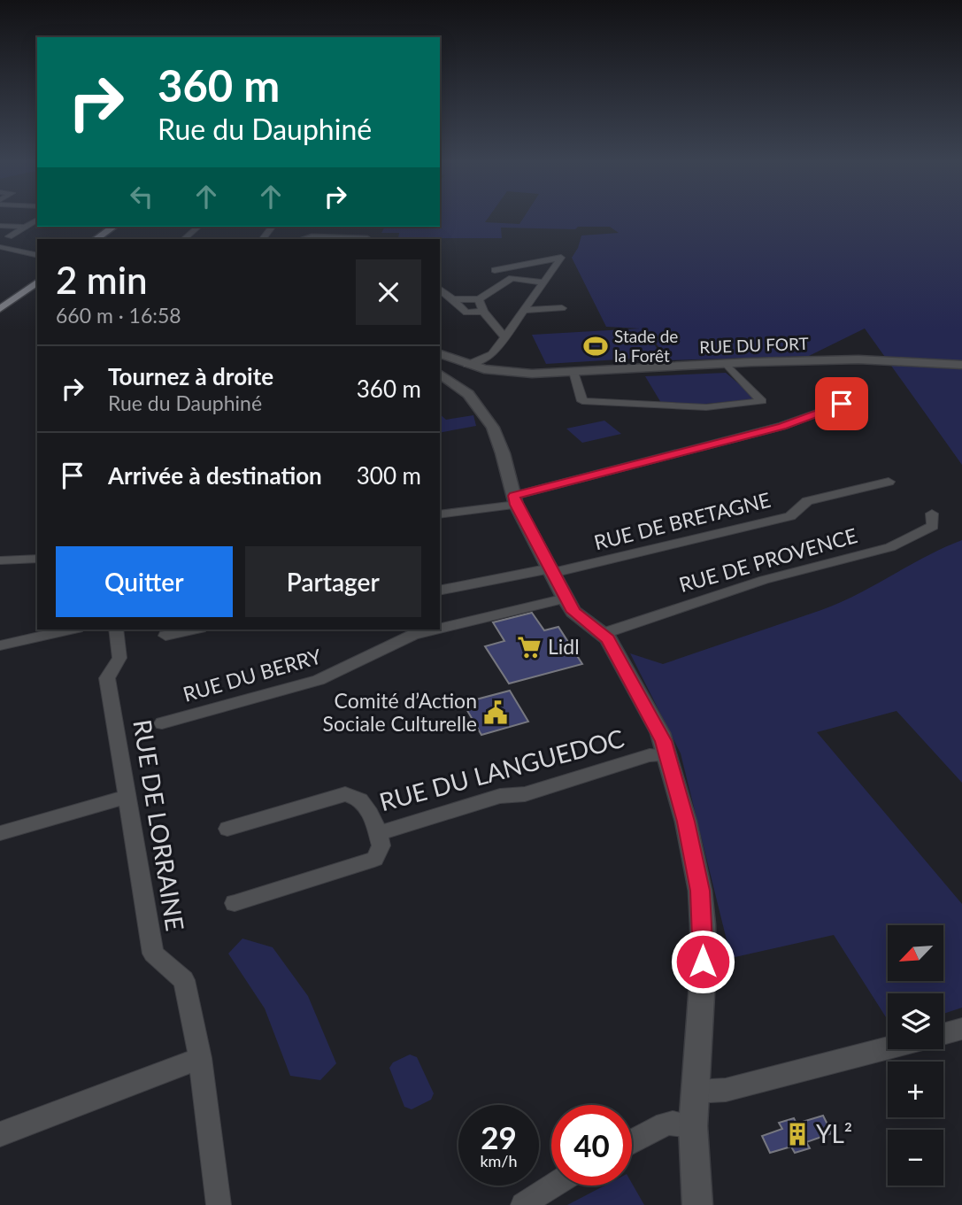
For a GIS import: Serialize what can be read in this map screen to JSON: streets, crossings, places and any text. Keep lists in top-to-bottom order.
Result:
{
  "streets": {
    "street": [
      "RUE DU FORT",
      "RUE DE BRETAGNE",
      "RUE DE PROVENCE",
      "RUE DU BERRY",
      "RUE DU LANGUEDOC",
      "RUE DE LORRAINE"
    ]
  },
  "places": {
    "sports": ["Stade de la Forêt"],
    "supermarket": ["Lidl"],
    "public building": ["Comité d’Action Sociale Culturelle"],
    "building": ["YL²"]
  },
  "north": "bottom left",
  "page": {
    "turn": ["360 m", "Rue du Dauphiné"],
    "heading": ["2 min", "660 m · 16:58"],
    "list": [
      {
        "name": "Tournez à droite",
        "note": "Rue du Dauphiné",
        "value": "360 m"
      },
      {
        "name": "Arrivée à destination",
        "value": "300 m"
      }
    ],
    "buttons": ["Quitter", "Partager"],
    "map_buttons": ["+", "−"],
    "speed": "29 km/h",
    "limit": "40"
  }
}
